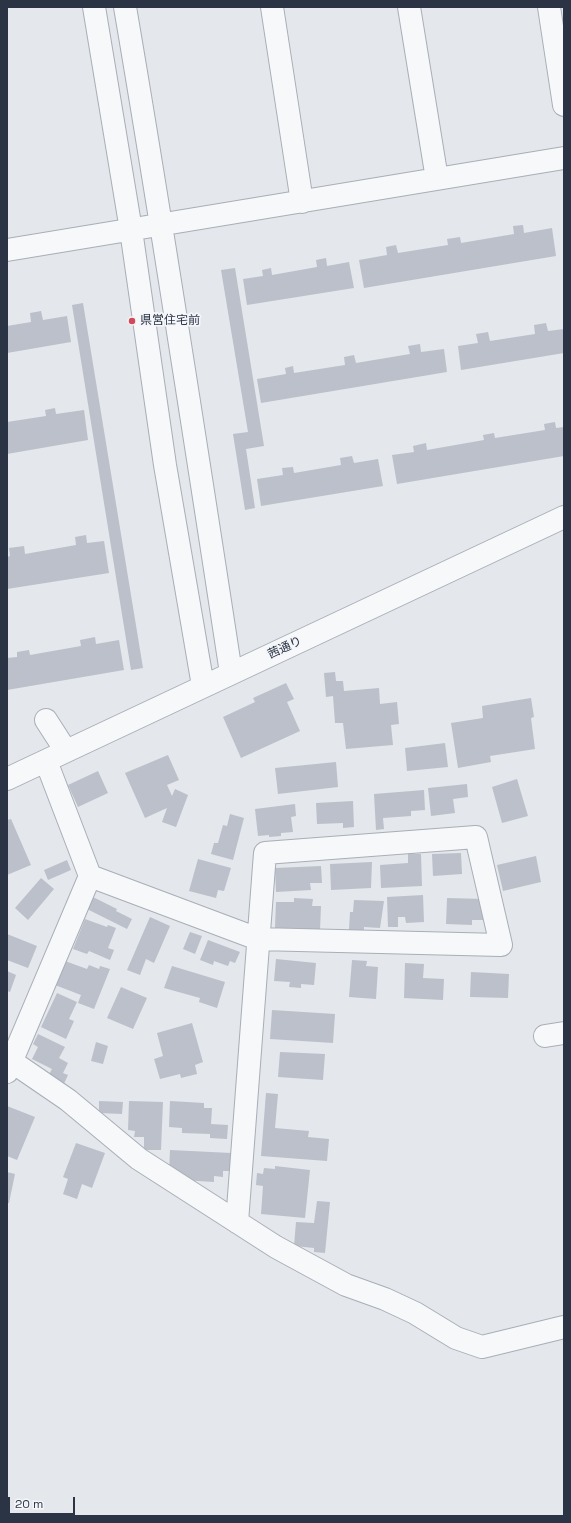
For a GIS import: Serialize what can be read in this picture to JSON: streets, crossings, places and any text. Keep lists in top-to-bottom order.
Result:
{
  "streets": {
    "street": ["茜通り"]
  },
  "places": ["県営住宅前"],
  "scale_bar": "20 m"
}
